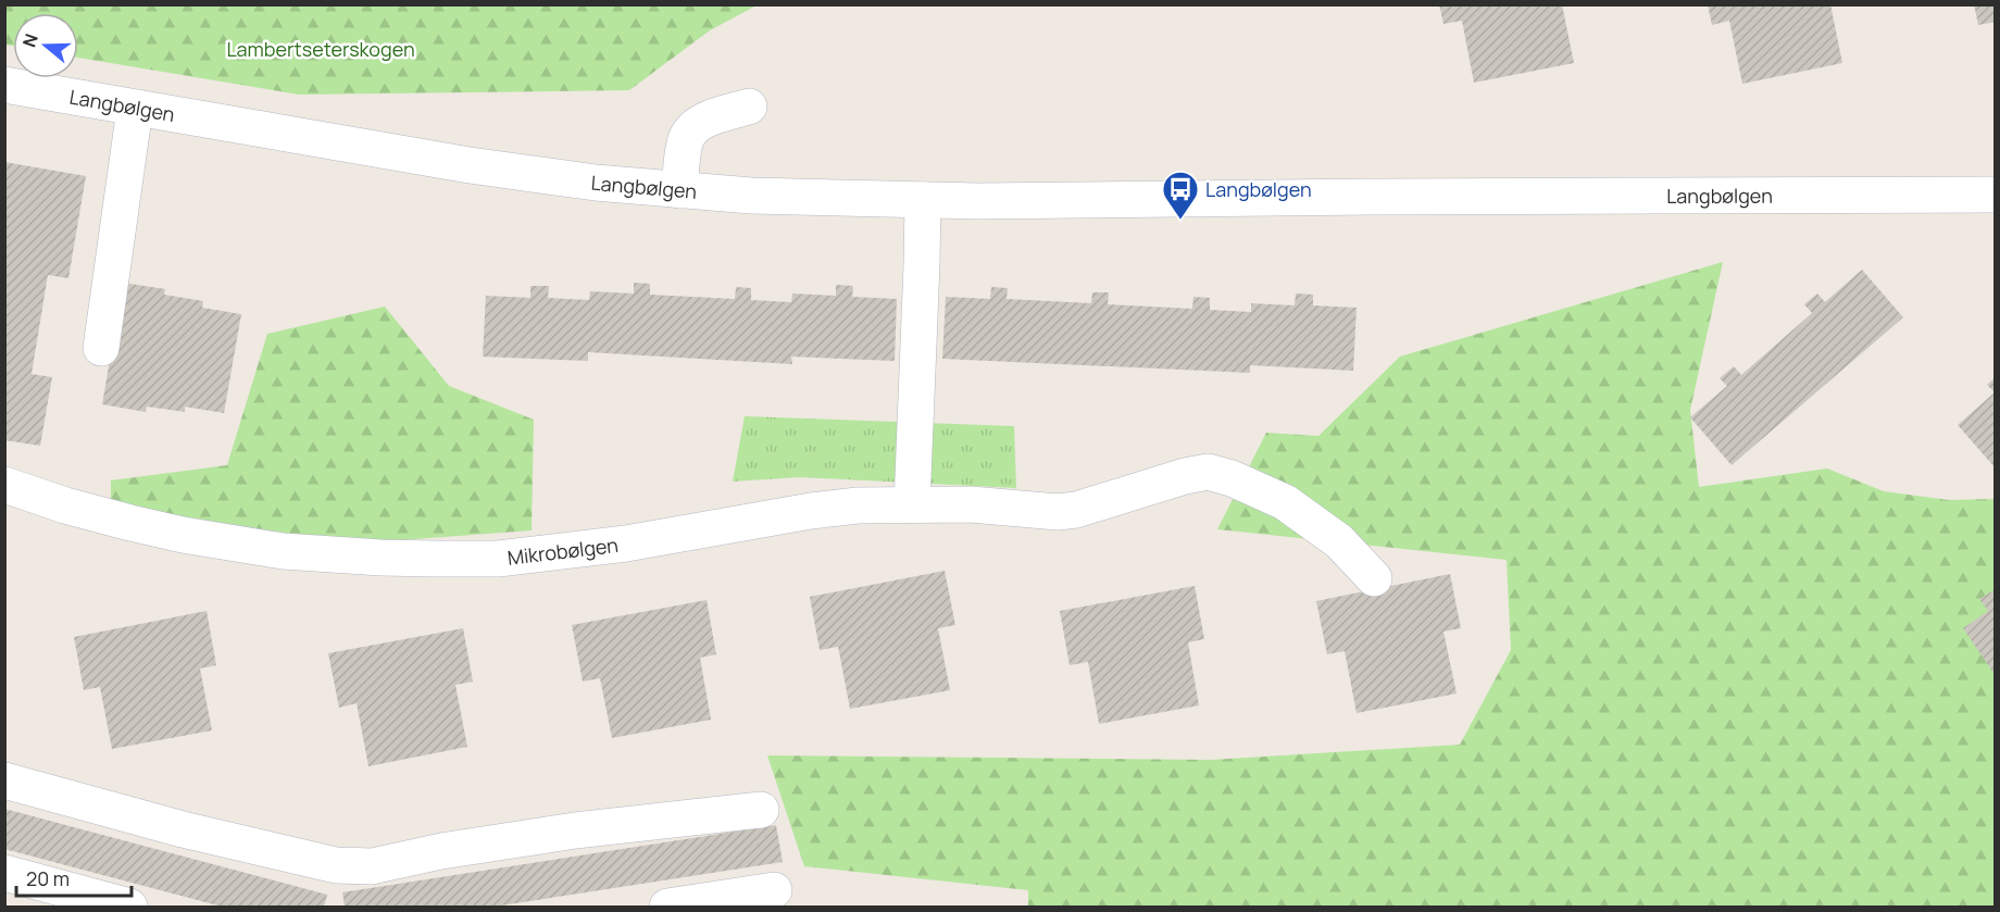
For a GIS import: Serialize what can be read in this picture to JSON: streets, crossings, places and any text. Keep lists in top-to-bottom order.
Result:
{
  "streets": {
    "street": ["Langbølgen", "Mikrobølgen"]
  },
  "parks": ["Lambertseterskogen"],
  "places": {
    "bus stop": ["Langbølgen"]
  },
  "scale_bar": "20 m",
  "north": "left"
}
